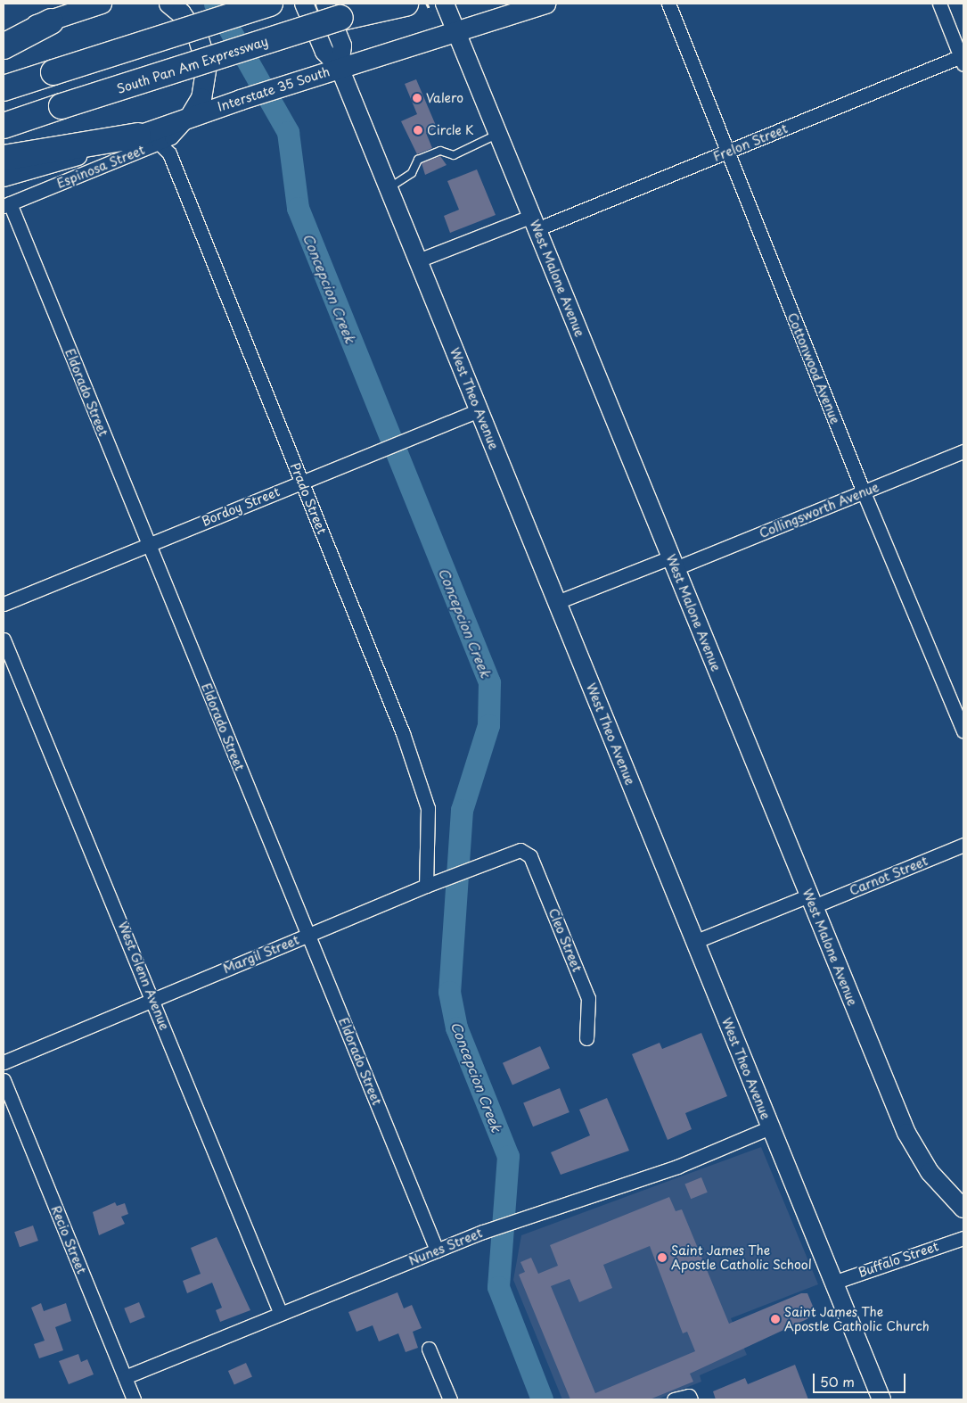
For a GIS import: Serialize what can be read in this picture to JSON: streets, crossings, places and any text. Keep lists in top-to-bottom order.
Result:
{
  "streets": {
    "highway": ["South Pan Am Expressway"],
    "main road": ["Interstate 35 South"],
    "street": [
      "Frelon Street",
      "Espinosa Street",
      "West Malone Avenue",
      "Cottonwood Avenue",
      "Eldorado Street",
      "West Theo Avenue",
      "Prado Street",
      "Bordoy Street",
      "Collingsworth Avenue",
      "Carnot Street",
      "Cleo Street",
      "Margil Street",
      "West Glenn Avenue",
      "Recio Street",
      "Nunes Street",
      "Buffalo Street"
    ]
  },
  "crossings": [
    ["South Pan Am Expressway", "West Theo Avenue"],
    ["Interstate 35 South", "Espinosa Street"],
    ["Interstate 35 South", "West Malone Avenue"],
    ["Interstate 35 South", "West Theo Avenue"],
    ["Interstate 35 South", "Prado Street"],
    ["Frelon Street", "West Malone Avenue"],
    ["Frelon Street", "Cottonwood Avenue"],
    ["Frelon Street", "West Theo Avenue"],
    ["Espinosa Street", "Eldorado Street"],
    ["Espinosa Street", "Prado Street"],
    ["West Malone Avenue", "Collingsworth Avenue"],
    ["West Malone Avenue", "Carnot Street"],
    ["Cottonwood Avenue", "Collingsworth Avenue"],
    ["Eldorado Street", "Bordoy Street"],
    ["Eldorado Street", "Margil Street"],
    ["Eldorado Street", "Nunes Street"],
    ["West Theo Avenue", "Bordoy Street"],
    ["West Theo Avenue", "Collingsworth Avenue"],
    ["West Theo Avenue", "Carnot Street"],
    ["West Theo Avenue", "Nunes Street"],
    ["West Theo Avenue", "Buffalo Street"],
    ["Prado Street", "Bordoy Street"],
    ["Prado Street", "Margil Street"],
    ["Cleo Street", "Margil Street"],
    ["Margil Street", "West Glenn Avenue"],
    ["West Glenn Avenue", "Nunes Street"],
    ["Recio Street", "Nunes Street"]
  ],
  "water": ["Concepcion Creek"],
  "places": [
    "Valero",
    "Circle K",
    "Saint James The Apostle Catholic School",
    "Saint James The Apostle Catholic Church"
  ],
  "scale_bar": "50 m"
}
